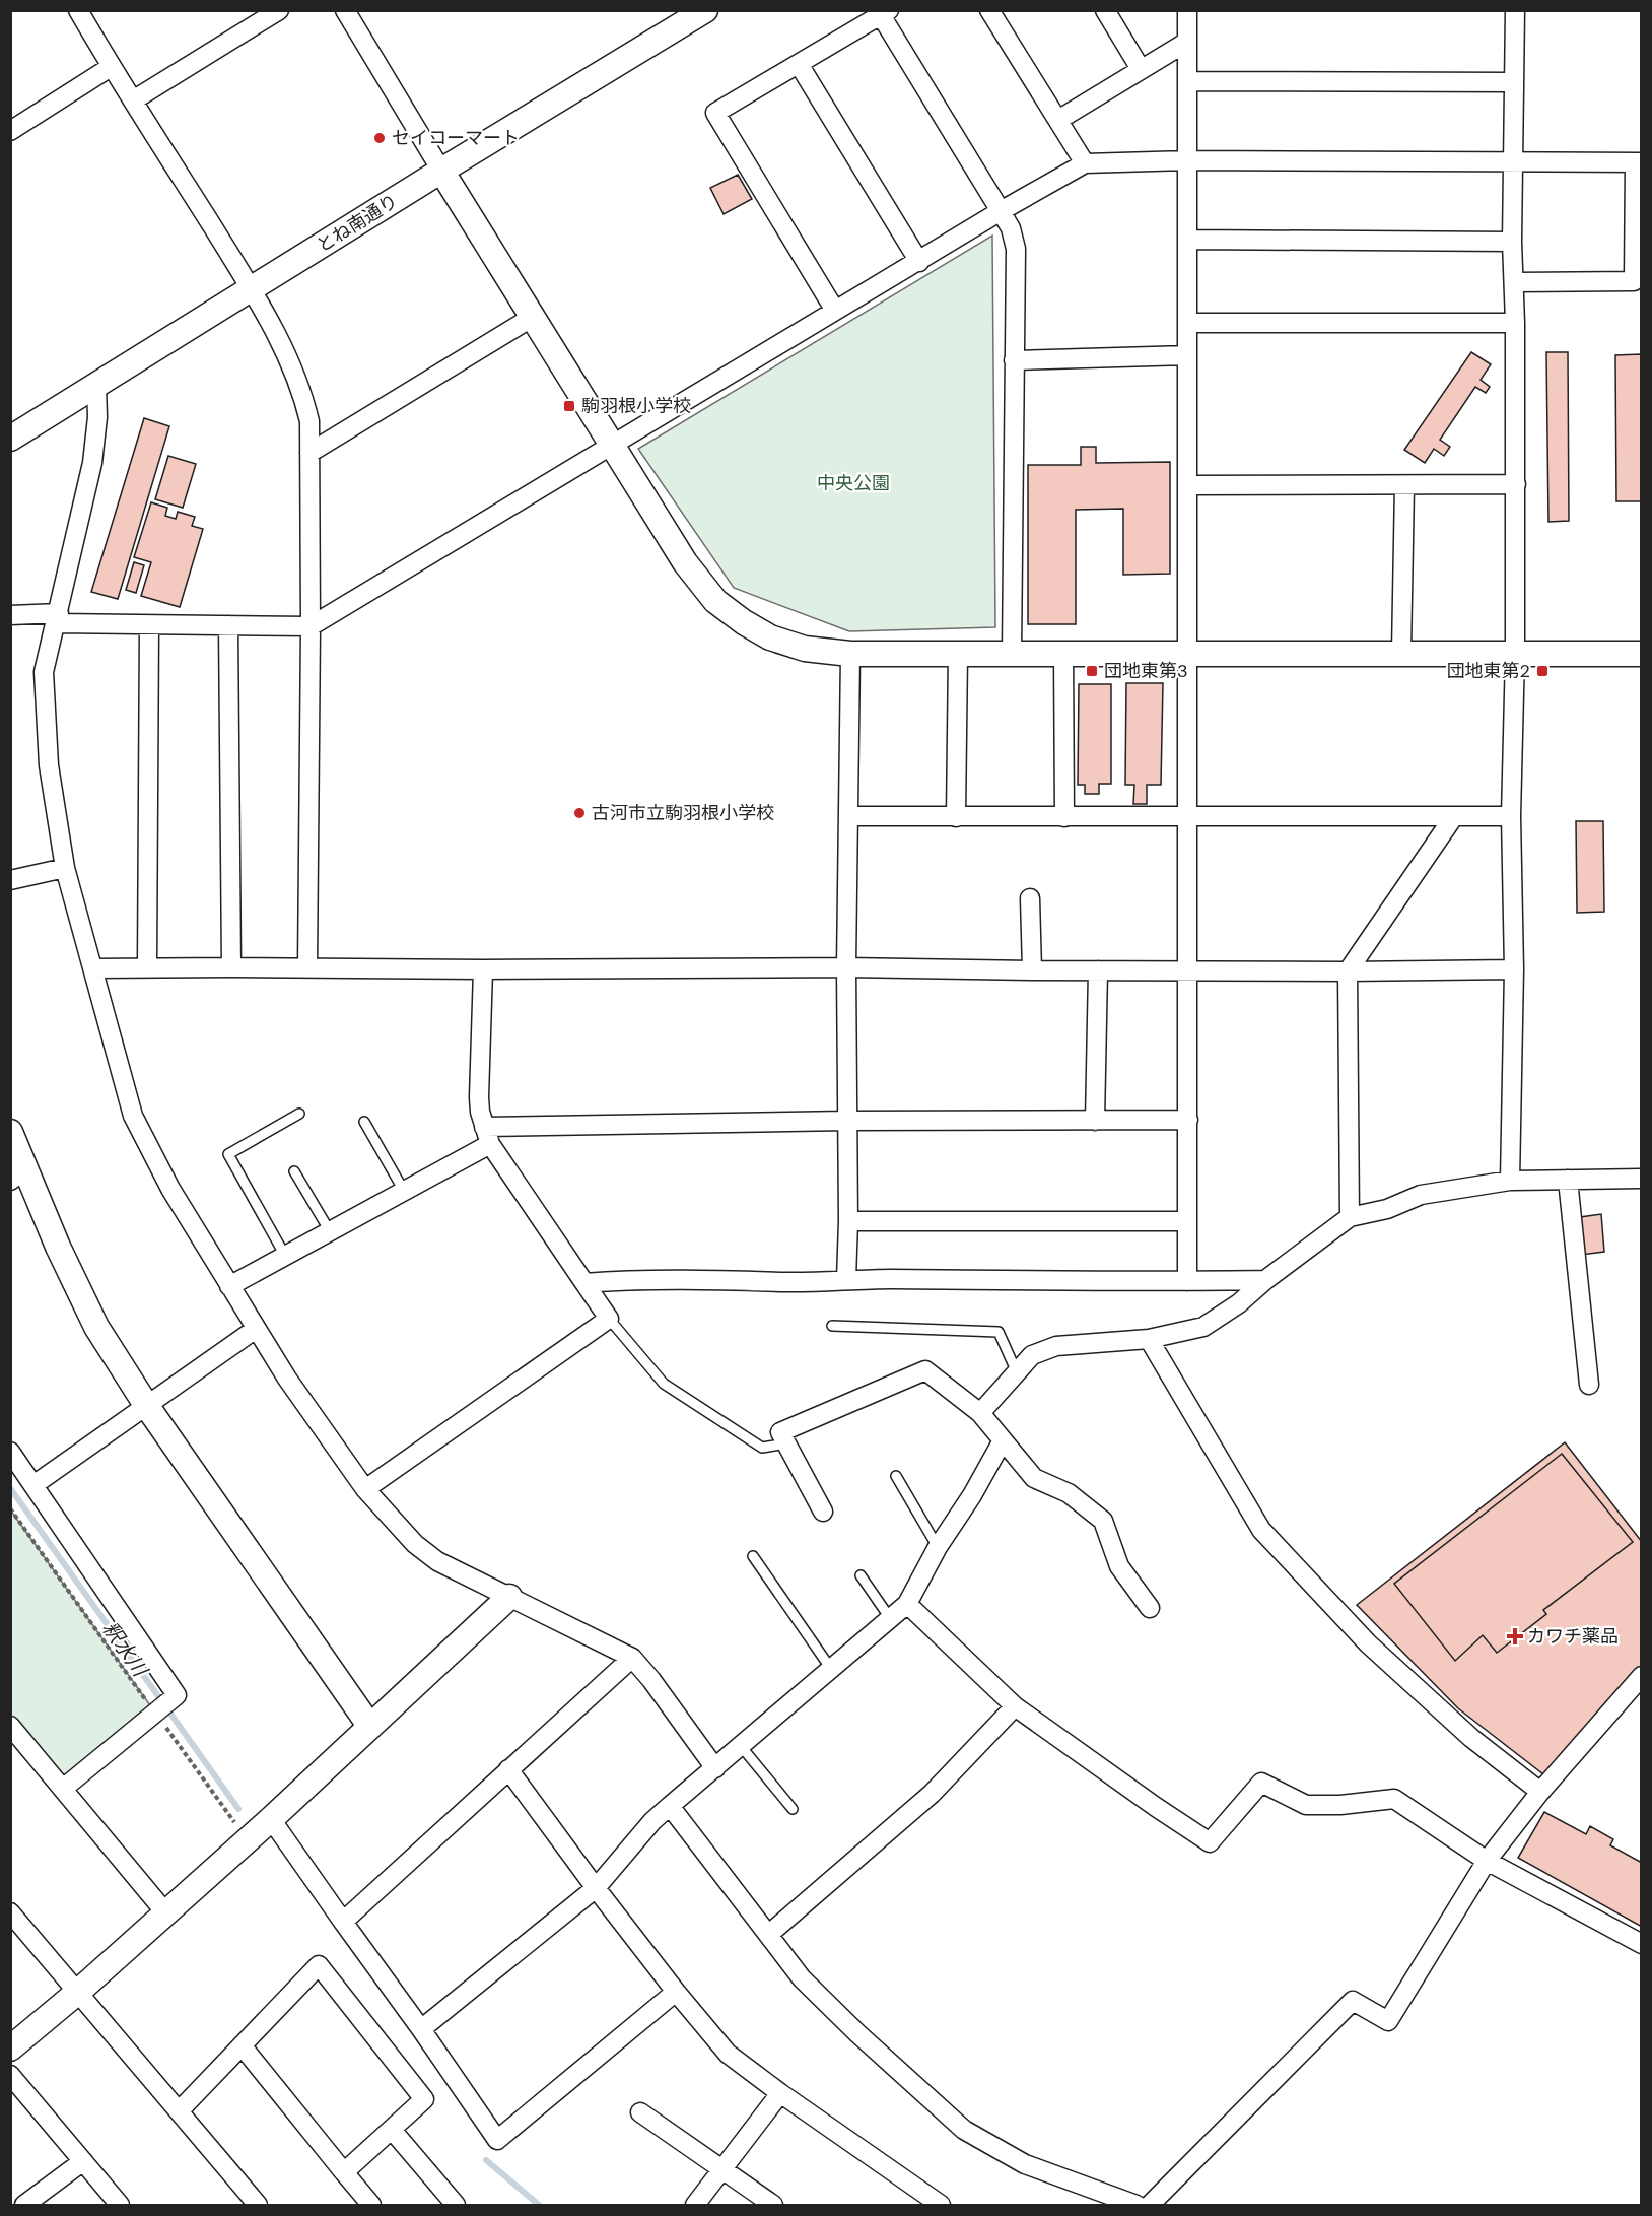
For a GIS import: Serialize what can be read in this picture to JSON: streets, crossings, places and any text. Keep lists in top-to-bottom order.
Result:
{
  "streets": {
    "street": ["とね南通り"]
  },
  "water": ["釈水川"],
  "parks": ["中央公園"],
  "places": {
    "other": ["セイコーマート", "古河市立駒羽根小学校"],
    "transit": ["駒羽根小学校", "団地東第3", "団地東第2"],
    "health": ["カワチ薬品"]
  }
}
